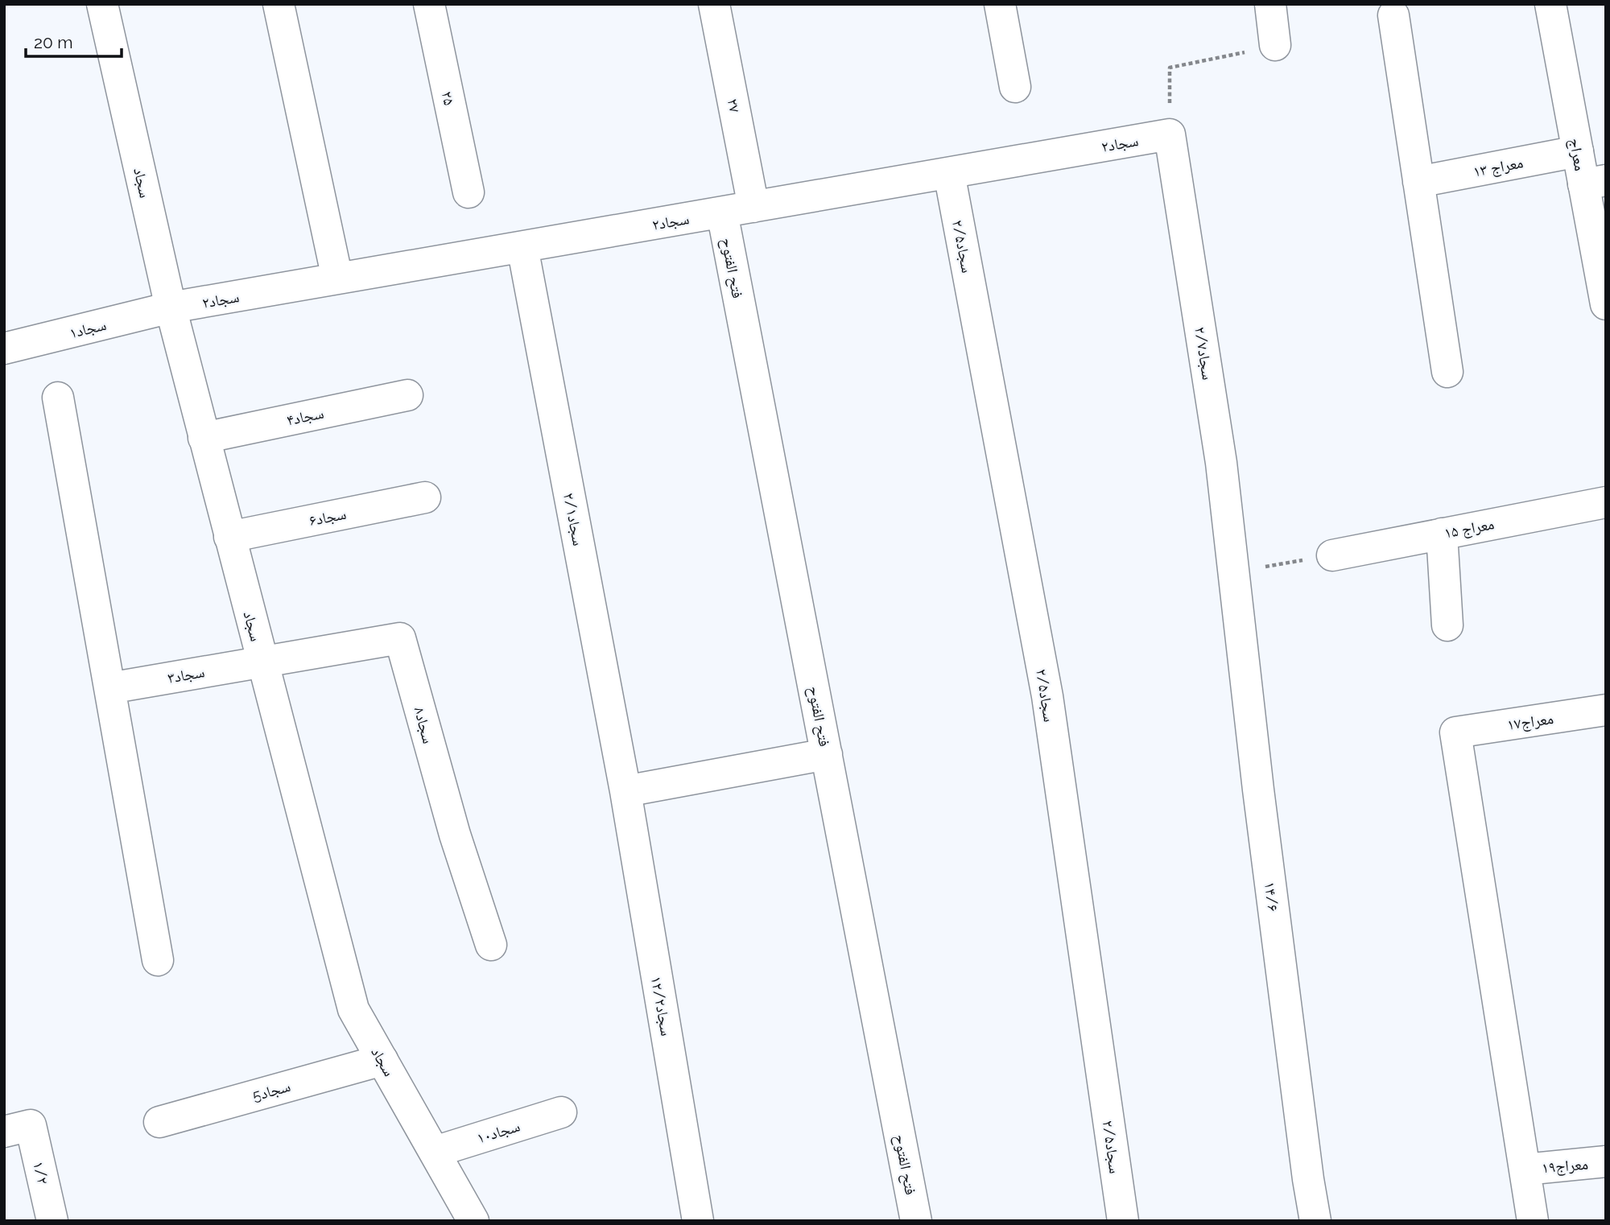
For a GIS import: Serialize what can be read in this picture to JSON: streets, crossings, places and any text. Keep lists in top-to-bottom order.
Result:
{
  "streets": {
    "street": [
      "۲۵",
      "۲۷",
      "۲سجاد",
      "معراج",
      "معراج ۱۳",
      "سجاد",
      "۲/۵سجاد",
      "فتح الفتوح",
      "۱سجاد",
      "سجاد۲/۷",
      "۴سجاد",
      "۶سجاد",
      "۲/۱سجاد",
      "معراج ۱۵",
      "۳سجاد",
      "معراج۱۷",
      "۸سجاد",
      "۱۴/۶",
      "۱۲/۲سجاد",
      "5سجاد",
      "۱۰سجاد",
      "معراج۱۹",
      "۱/۲"
    ]
  },
  "crossings": [
    ["۲۷", "۲سجاد"],
    ["۲سجاد", "سجاد"],
    ["۲سجاد", "۲/۵سجاد"],
    ["۲سجاد", "فتح الفتوح"],
    ["۲سجاد", "۱سجاد"],
    ["۲سجاد", "سجاد۲/۷"],
    ["۲سجاد", "۲/۱سجاد"],
    ["معراج", "معراج ۱۳"],
    ["سجاد", "۱سجاد"],
    ["سجاد", "۴سجاد"],
    ["سجاد", "۶سجاد"],
    ["سجاد", "۳سجاد"],
    ["سجاد", "۸سجاد"],
    ["سجاد", "5سجاد"],
    ["سجاد", "۱۰سجاد"],
    ["سجاد۲/۷", "۱۴/۶"],
    ["۲/۱سجاد", "۱۲/۲سجاد"],
    ["۳سجاد", "۸سجاد"],
    ["معراج۱۷", "معراج۱۹"]
  ],
  "scale_bar": "20 m"
}
